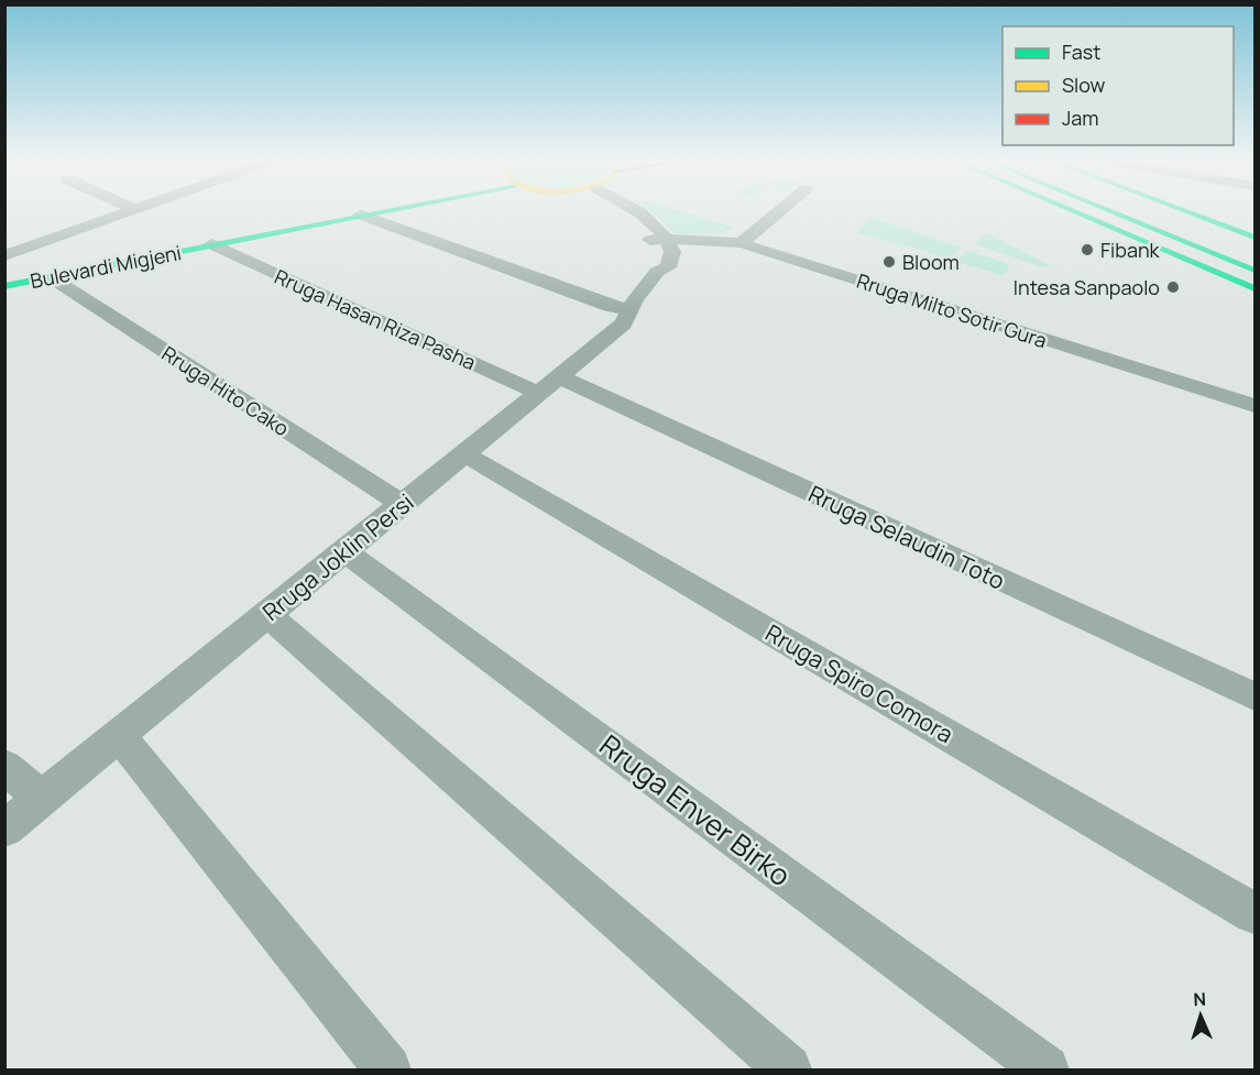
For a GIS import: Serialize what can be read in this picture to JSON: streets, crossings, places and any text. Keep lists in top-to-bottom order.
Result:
{
  "streets": {
    "main road": ["Bulevardi Migjeni"],
    "street": [
      "Rruga Milto Sotir Gura",
      "Rruga Hasan Riza Pasha",
      "Rruga Hito Cako",
      "Rruga Selaudin Toto",
      "Rruga Joklin Persi",
      "Rruga Spiro Comora",
      "Rruga Enver Birko"
    ]
  },
  "crossings": [
    ["Bulevardi Migjeni", "Rruga Hasan Riza Pasha"],
    ["Bulevardi Migjeni", "Rruga Hito Cako"],
    ["Rruga Milto Sotir Gura", "Rruga Joklin Persi"],
    ["Rruga Hasan Riza Pasha", "Rruga Selaudin Toto"],
    ["Rruga Hasan Riza Pasha", "Rruga Joklin Persi"],
    ["Rruga Hito Cako", "Rruga Joklin Persi"],
    ["Rruga Selaudin Toto", "Rruga Joklin Persi"],
    ["Rruga Joklin Persi", "Rruga Spiro Comora"],
    ["Rruga Joklin Persi", "Rruga Enver Birko"]
  ],
  "places": ["Fibank", "Bloom", "Intesa Sanpaolo"],
  "legend": ["Fast", "Slow", "Jam"],
  "north": "top"
}
